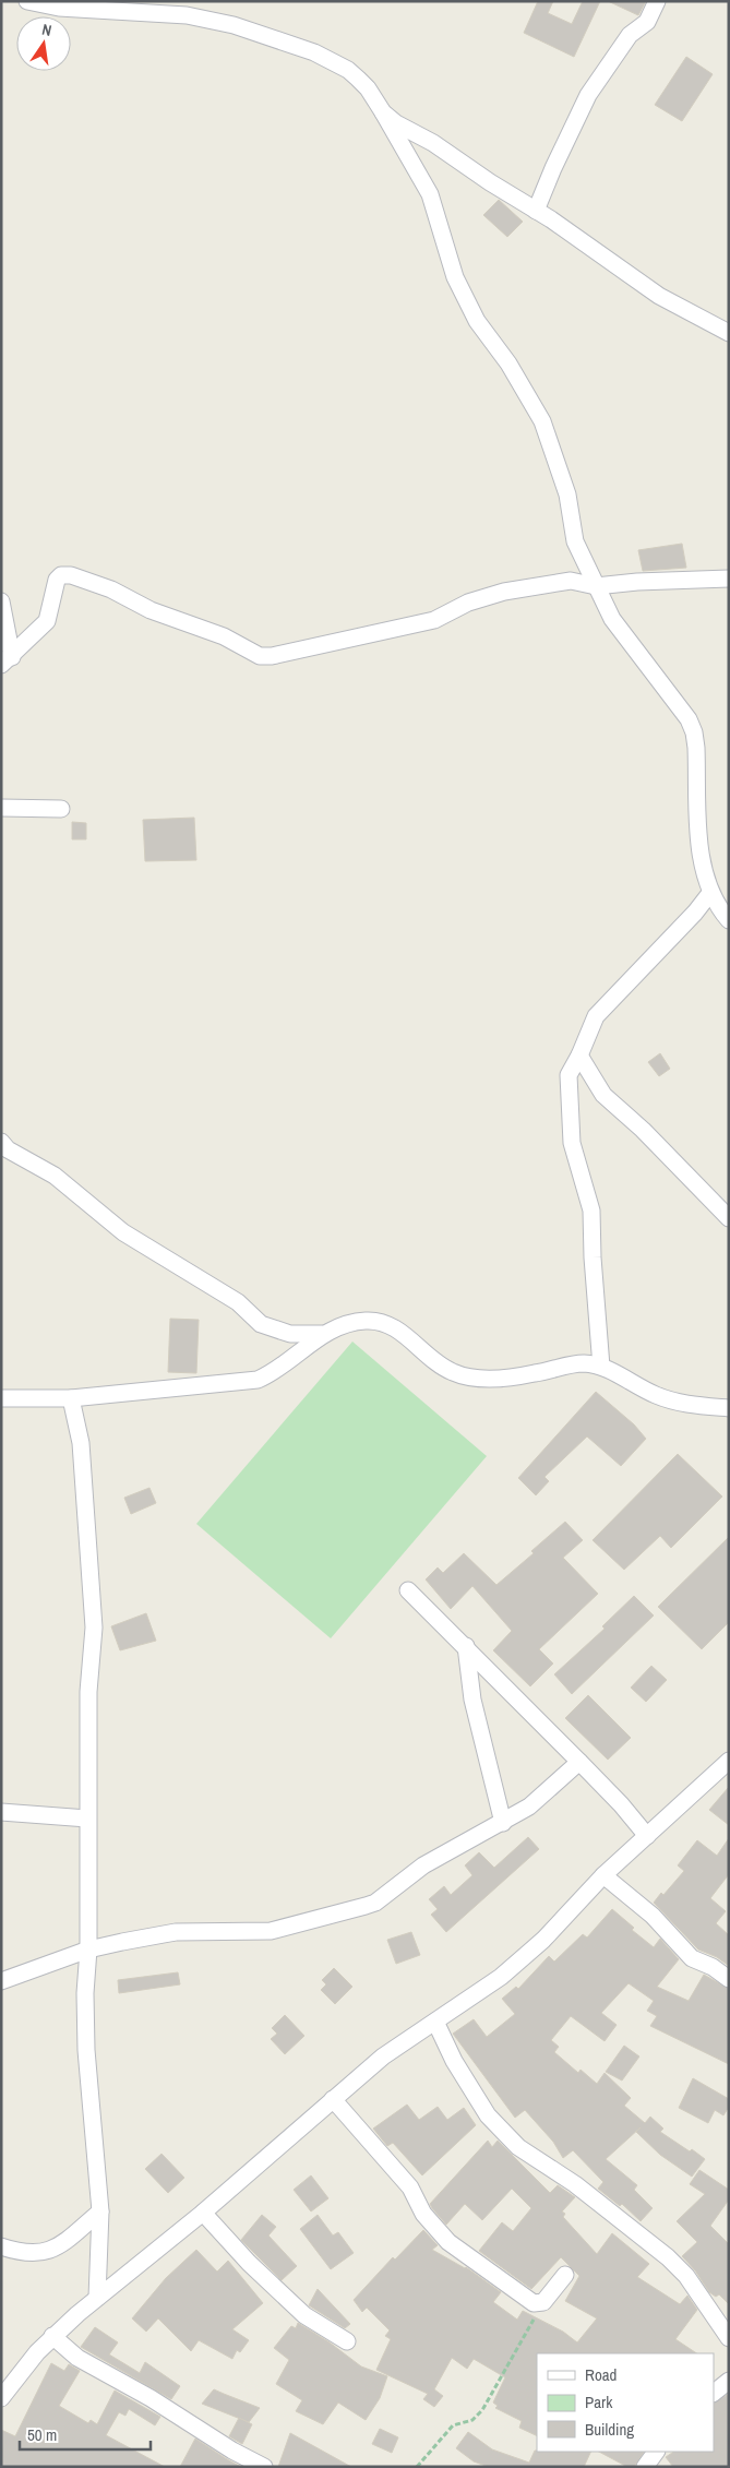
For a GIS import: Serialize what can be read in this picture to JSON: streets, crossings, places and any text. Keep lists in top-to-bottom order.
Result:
{
  "legend": ["Road", "Park", "Building"],
  "scale_bar": "50 m",
  "north": "top"
}
